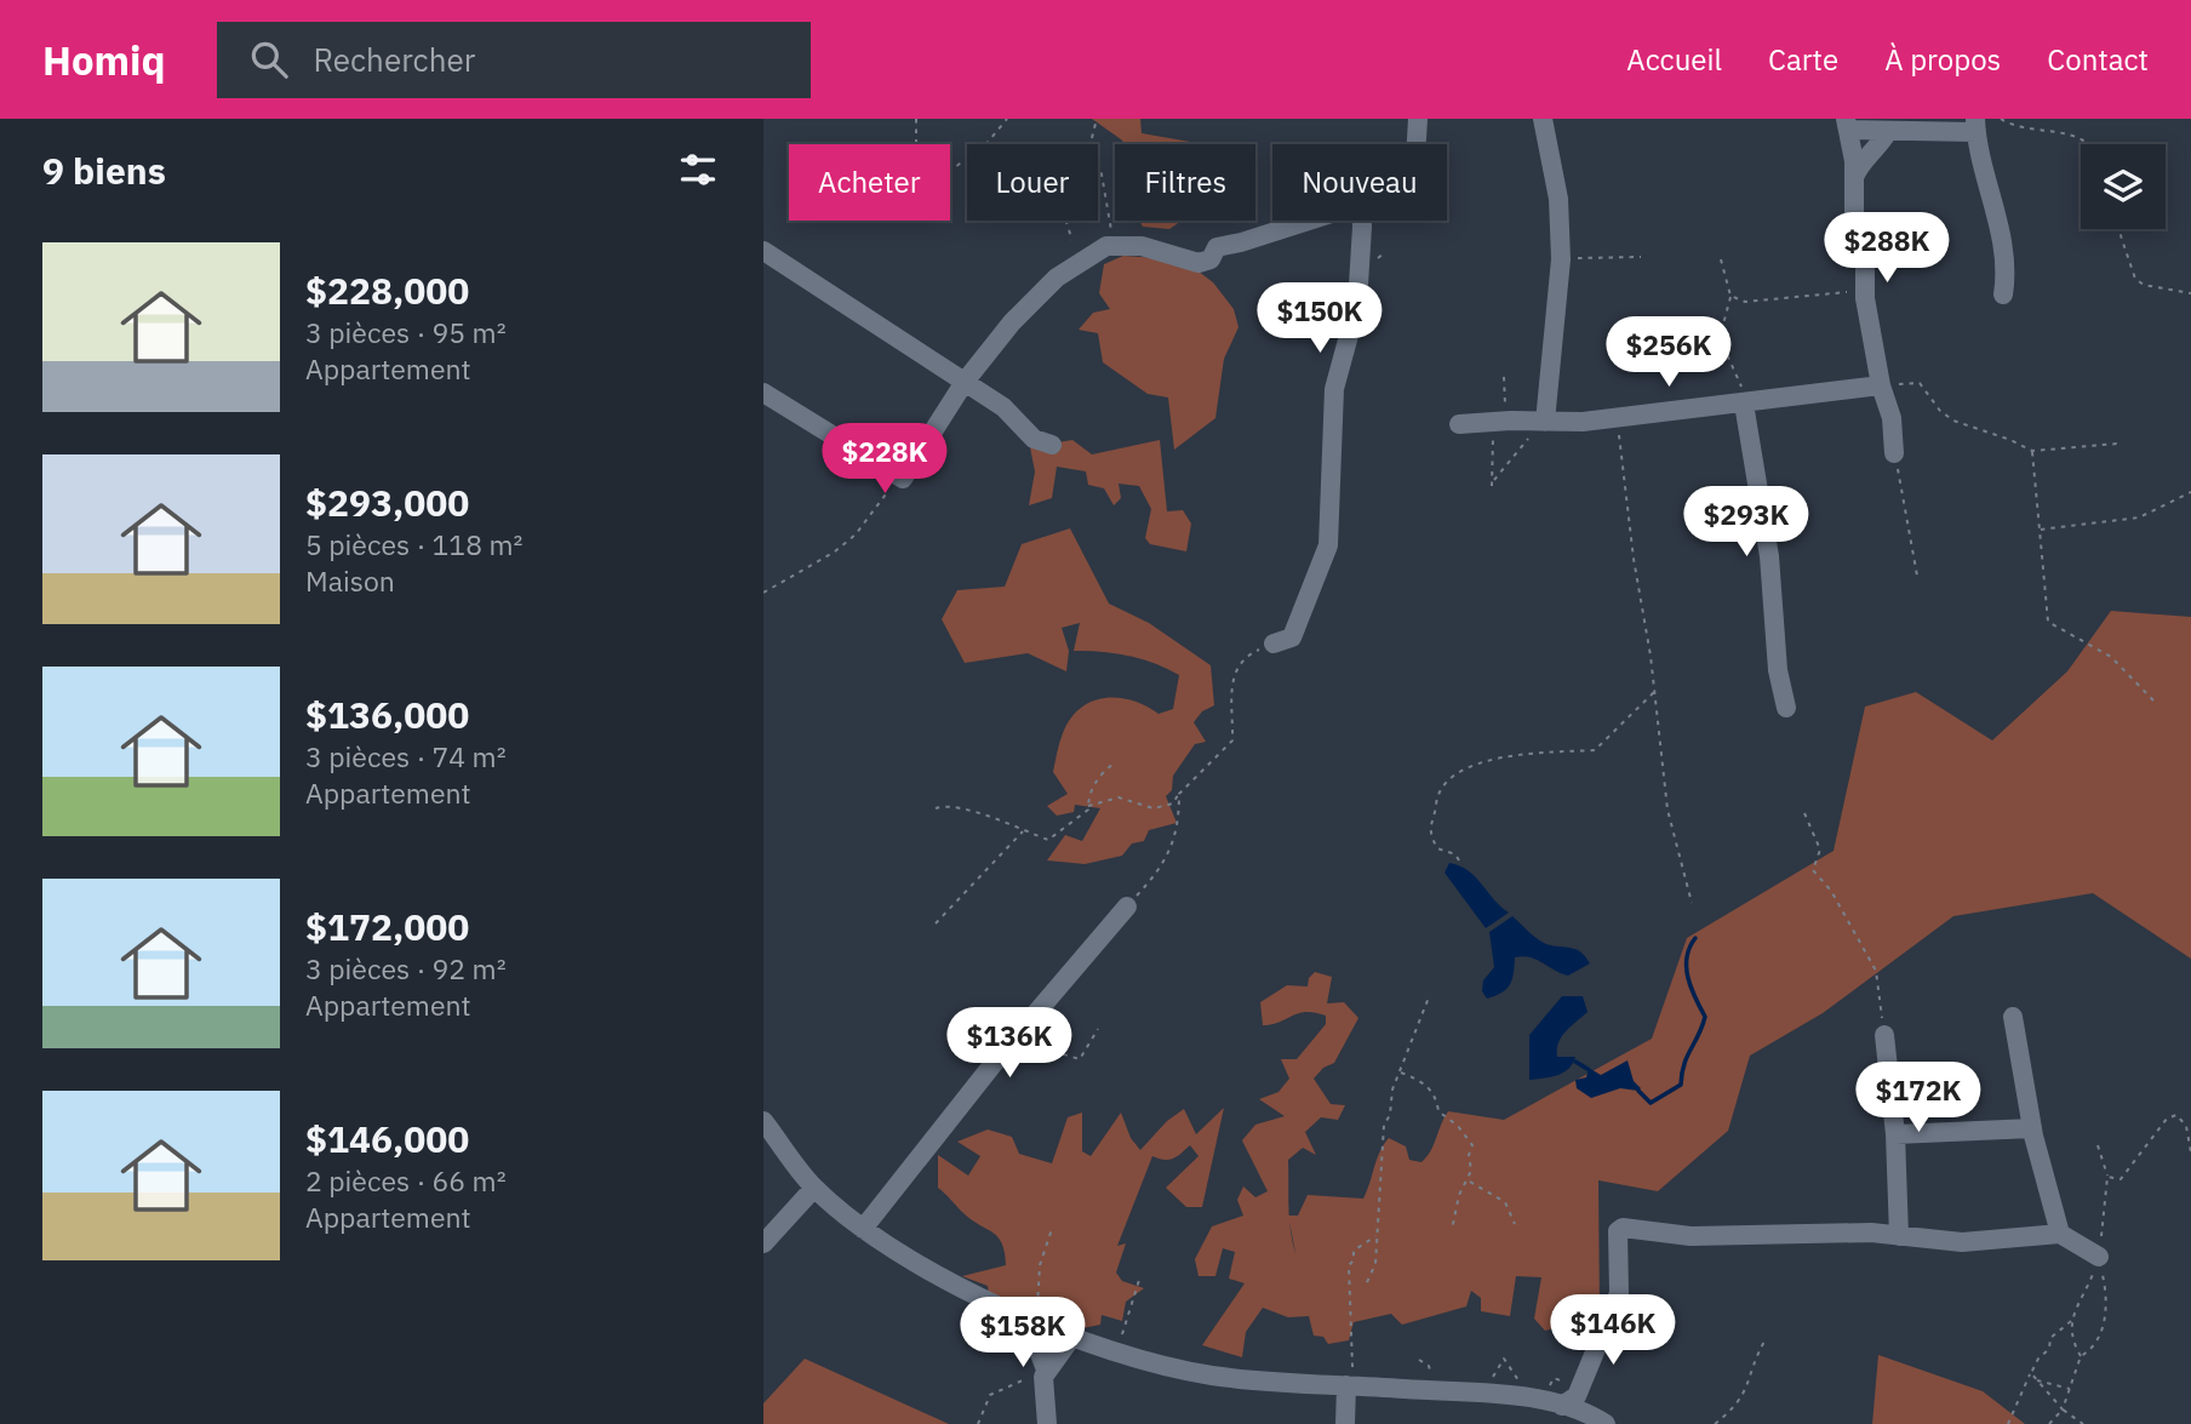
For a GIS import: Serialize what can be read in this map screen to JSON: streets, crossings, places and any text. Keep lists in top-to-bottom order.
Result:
{
  "page": {
    "header": "Homiq",
    "search": "Rechercher",
    "nav": [
      "Accueil",
      "Carte",
      "À propos",
      "Contact"
    ],
    "heading": "9 biens",
    "chip": [
      "Acheter",
      "Louer",
      "Filtres",
      "Nouveau"
    ],
    "price": [
      "$288K",
      "$150K",
      "$256K",
      "$228K",
      "$293K",
      "$136K",
      "$172K",
      "$146K",
      "$158K"
    ],
    "list": [
      {
        "name": "$228,000",
        "note": "3 pièces · 95 m² · Appartement"
      },
      {
        "name": "$293,000",
        "note": "5 pièces · 118 m² · Maison"
      },
      {
        "name": "$136,000",
        "note": "3 pièces · 74 m² · Appartement"
      },
      {
        "name": "$172,000",
        "note": "3 pièces · 92 m² · Appartement"
      },
      {
        "name": "$146,000",
        "note": "2 pièces · 66 m² · Appartement"
      }
    ]
  }
}
